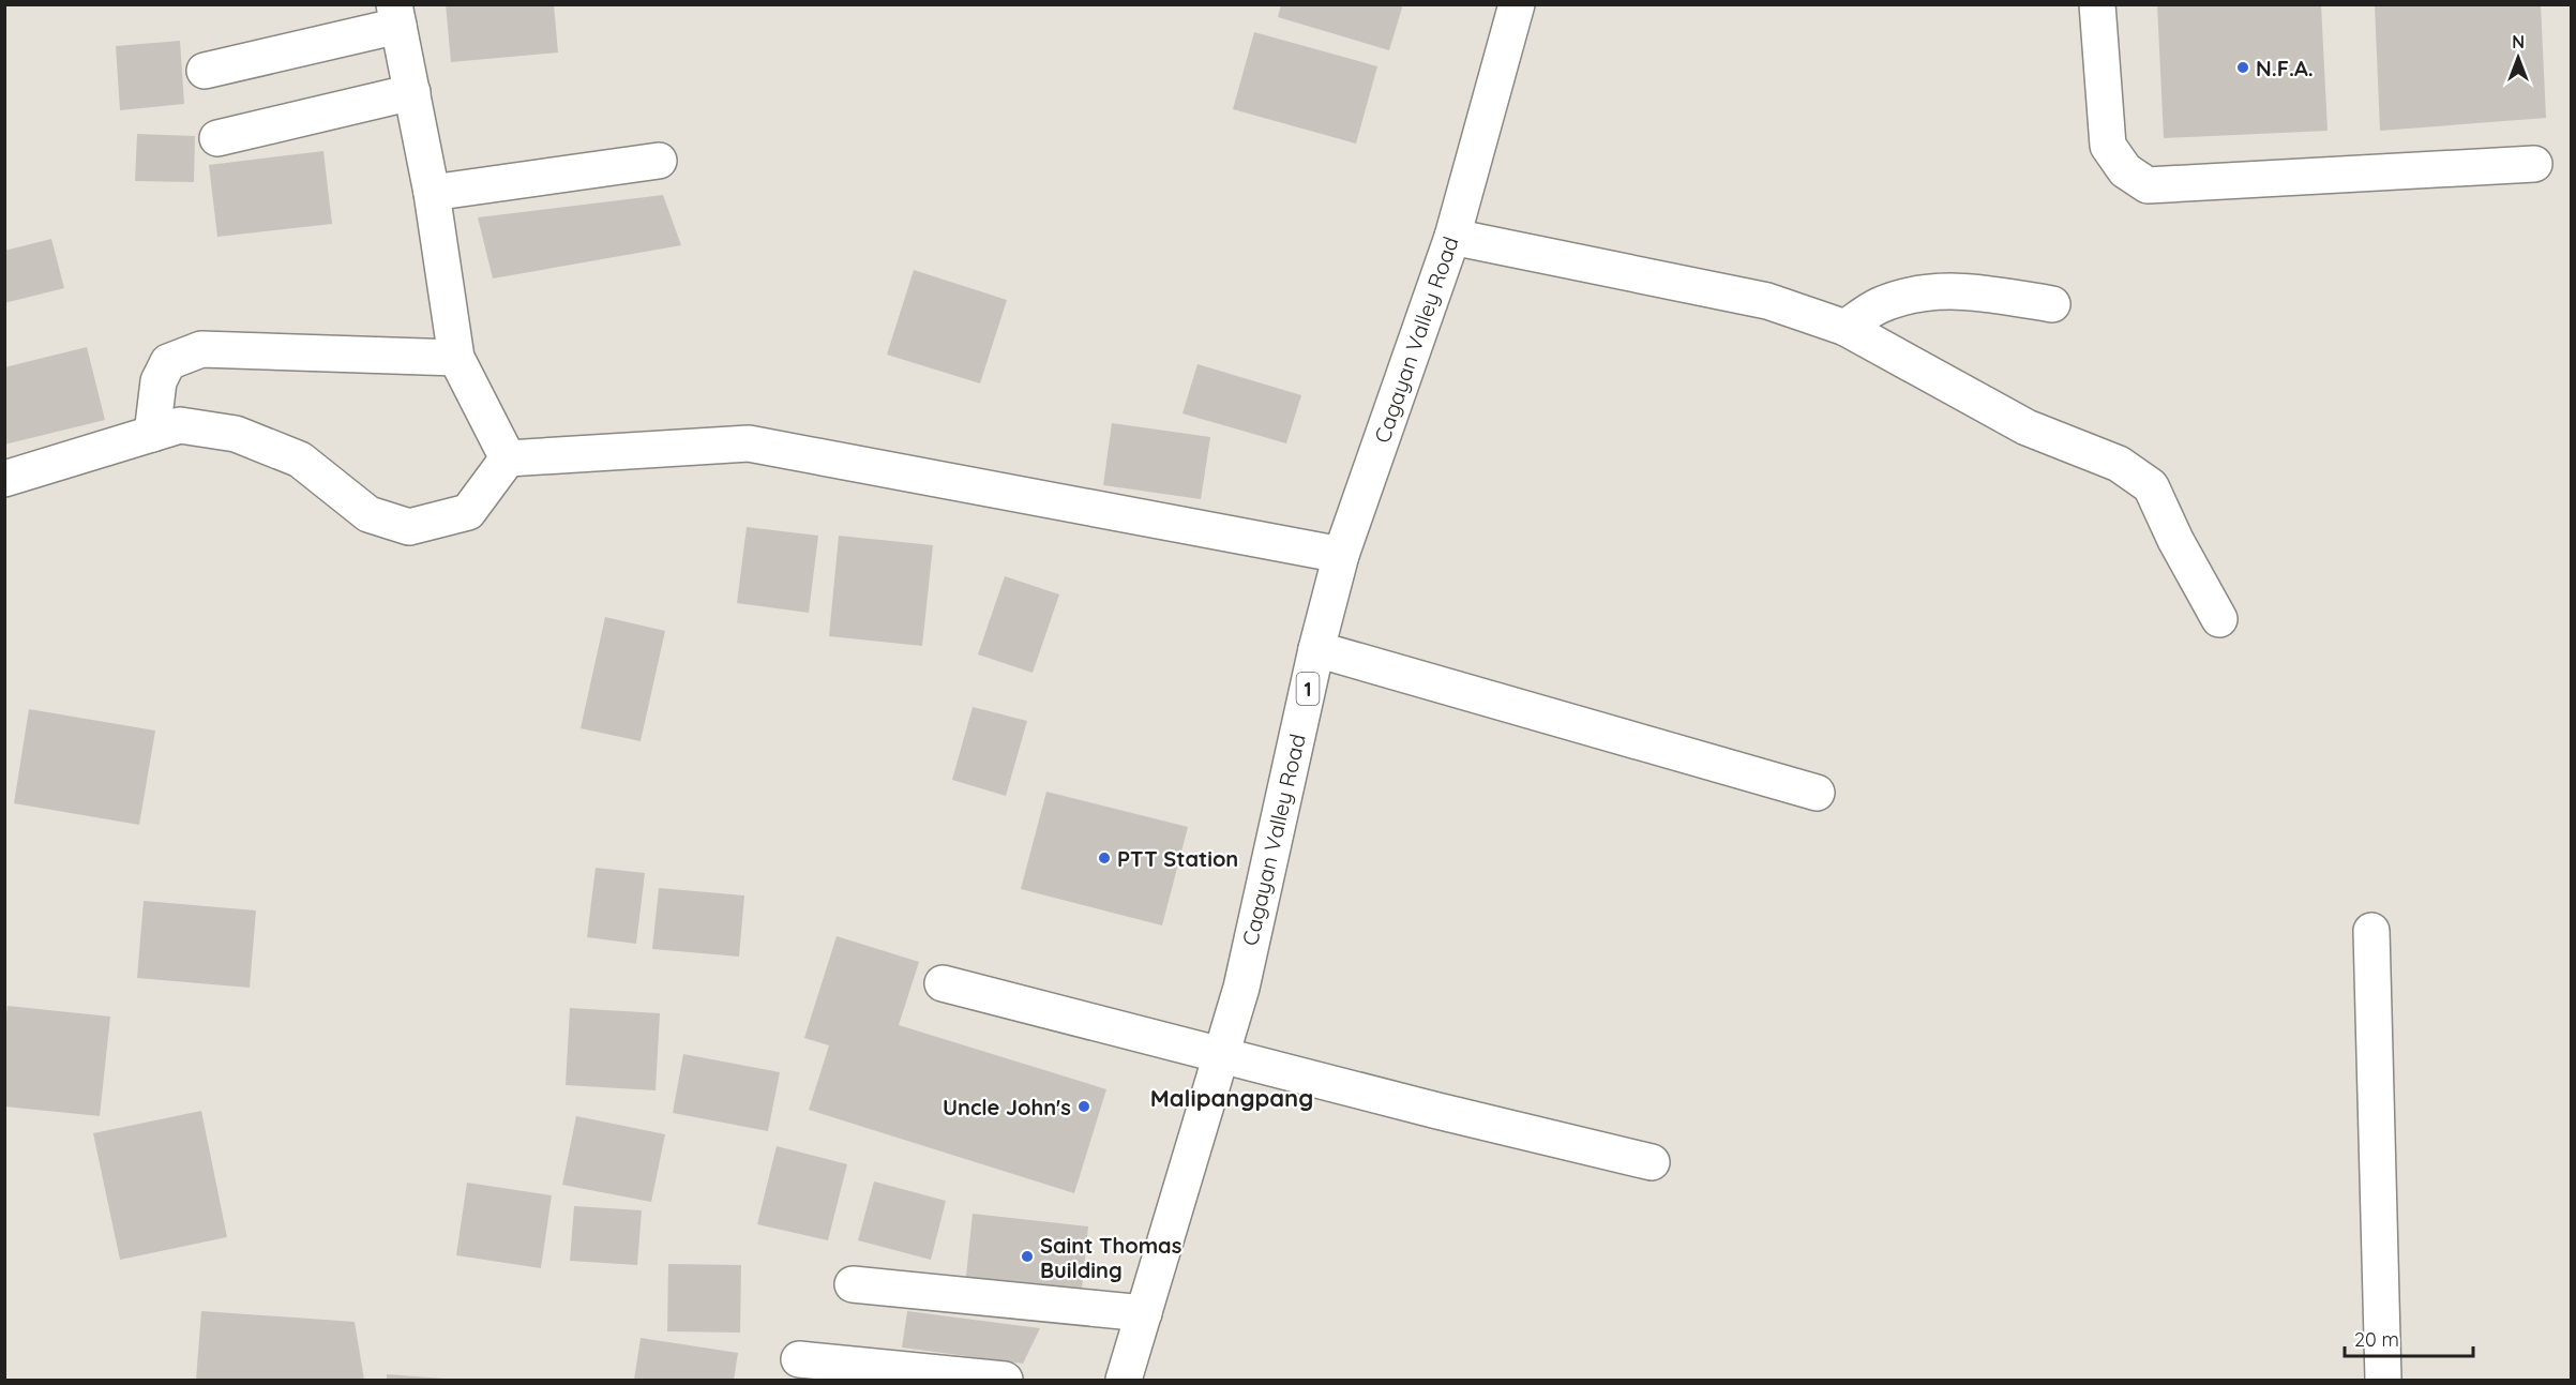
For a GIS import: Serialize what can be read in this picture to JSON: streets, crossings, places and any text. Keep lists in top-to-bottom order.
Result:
{
  "streets": {
    "main road": ["Cagayan Valley Road", "1"]
  },
  "districts": ["Malipangpang"],
  "places": [
    "N.F.A.",
    "PTT Station",
    "Uncle John's",
    "Saint Thomas Building"
  ],
  "scale_bar": "20 m",
  "north": "top"
}
